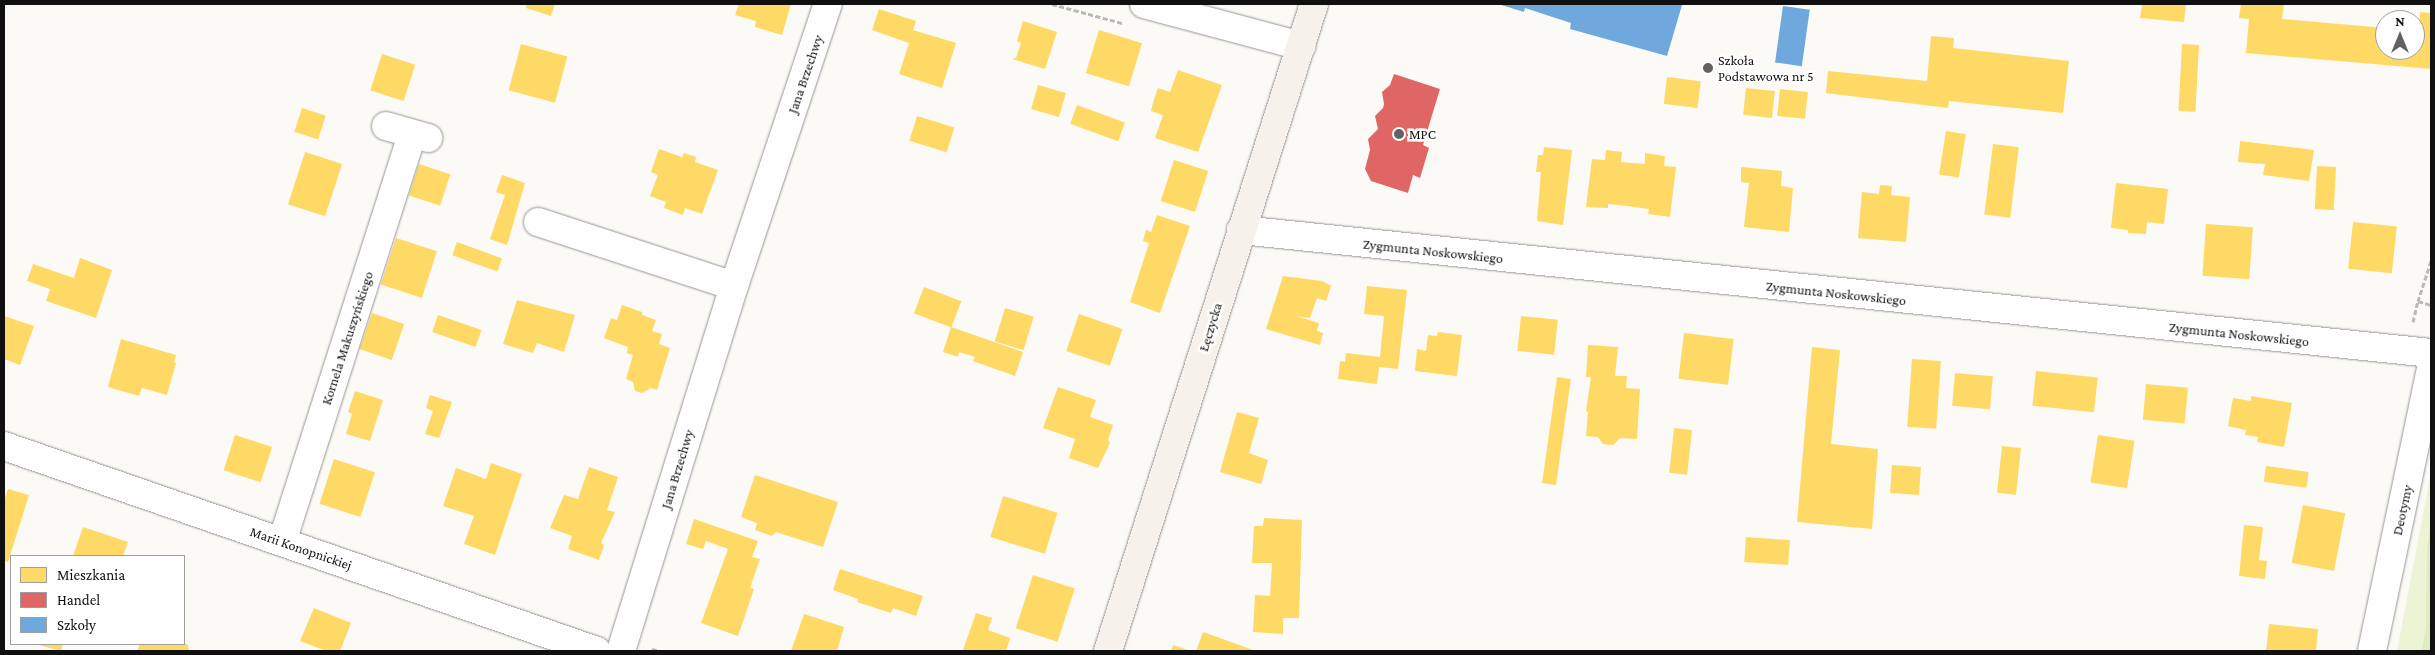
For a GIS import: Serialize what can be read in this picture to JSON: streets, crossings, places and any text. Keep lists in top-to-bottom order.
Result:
{
  "streets": {
    "street": [
      "Jana Brzechwy",
      "Zygmunta Noskowskiego",
      "Łęczycka",
      "Kornela Makuszyńskiego",
      "Deotymy",
      "Marii Konopnickiej"
    ]
  },
  "crossings": [
    ["Zygmunta Noskowskiego", "Łęczycka"],
    ["Kornela Makuszyńskiego", "Marii Konopnickiej"]
  ],
  "places": ["Szkoła Podstawowa nr 5", "MPC"],
  "legend": ["Mieszkania", "Handel", "Szkoły"],
  "north": "top"
}
